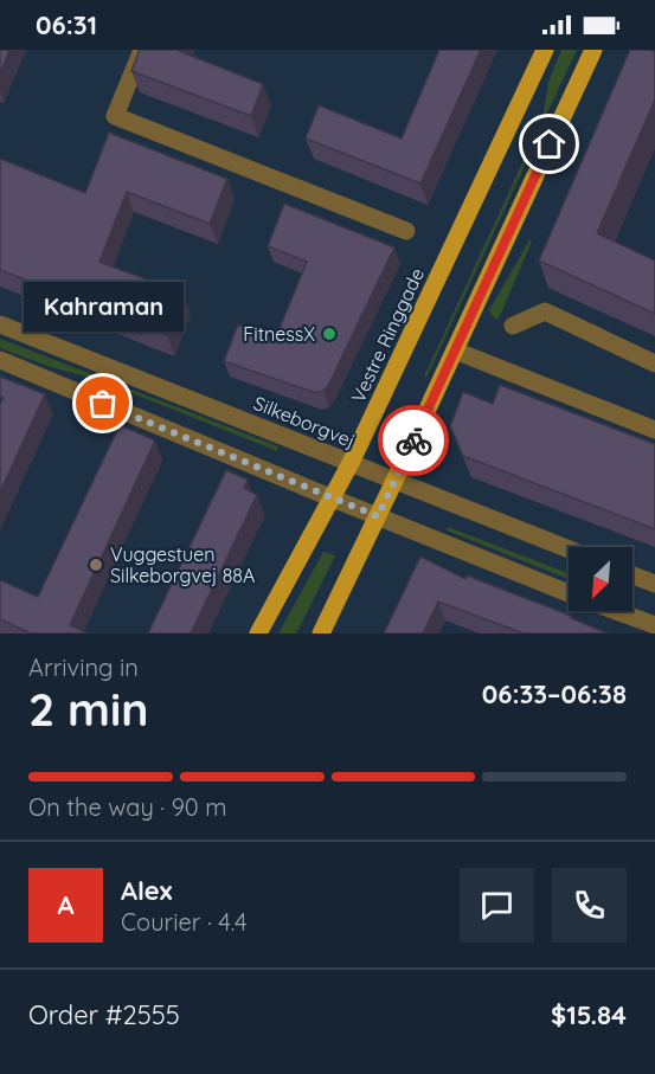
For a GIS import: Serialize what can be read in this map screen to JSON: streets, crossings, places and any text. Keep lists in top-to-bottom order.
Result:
{
  "streets": {
    "main road": ["Vestre Ringgade"],
    "street": ["Silkeborgvej"]
  },
  "crossings": [
    ["Vestre Ringgade", "Silkeborgvej"]
  ],
  "places": ["FitnessX", "Kahraman", "Vuggestuen Silkeborgvej 88A"],
  "north": "bottom left",
  "page": {
    "status": "06:31",
    "bubble": "Kahraman",
    "heading": ["2 min", "Arriving in", "06:33–06:38"],
    "panel": [
      "Alex",
      "Courier · 4.4",
      "Order #2555",
      "$15.84"
    ],
    "bar": "On the way · 90 m",
    "round": "A"
  }
}
